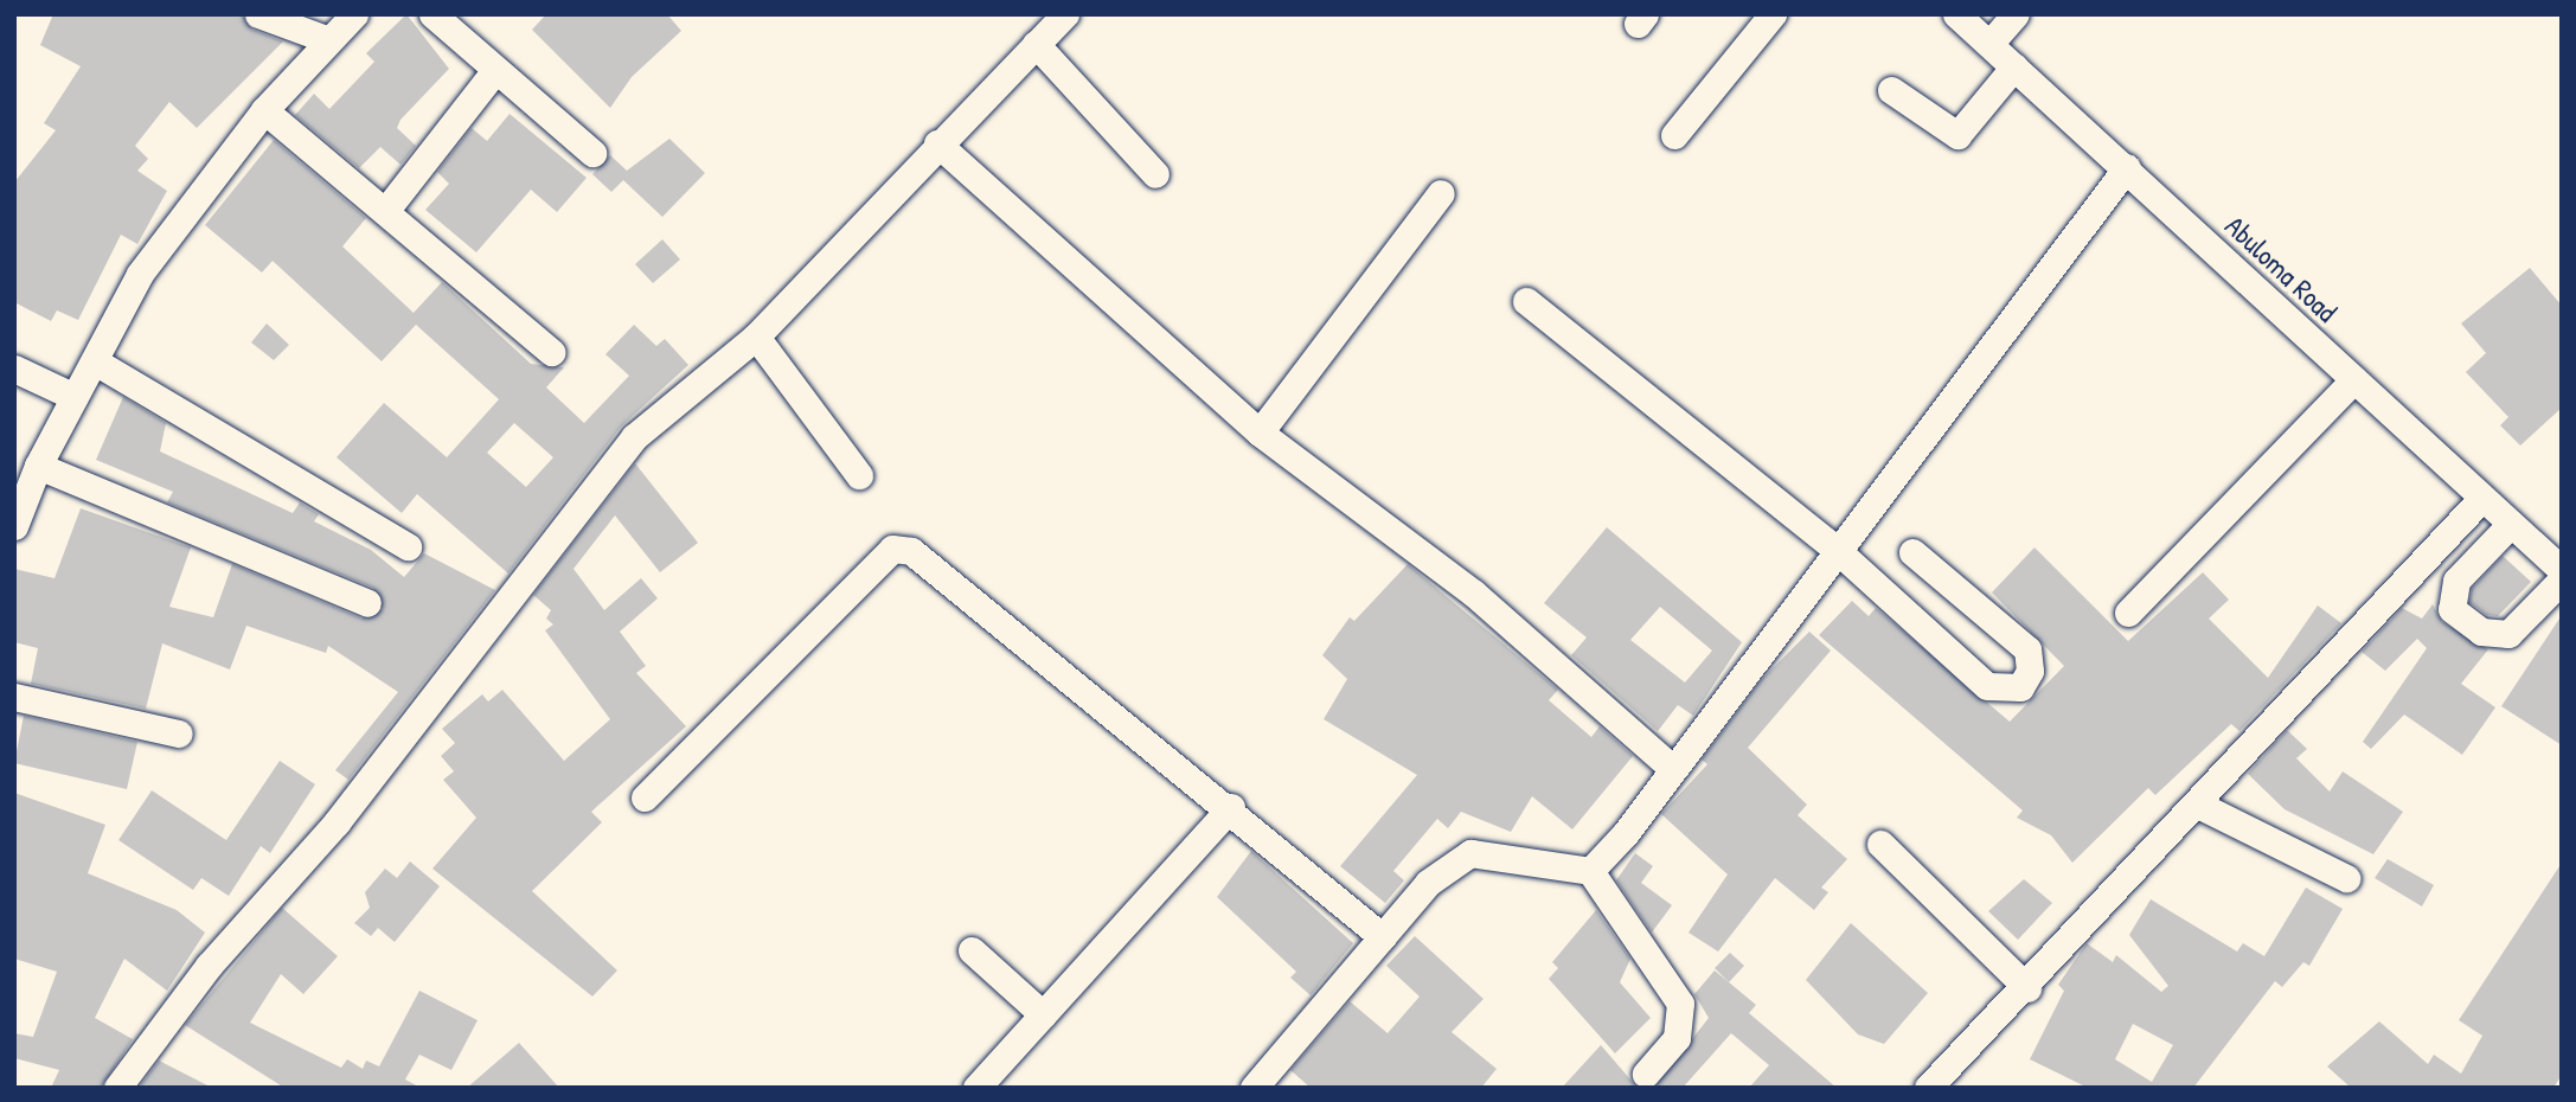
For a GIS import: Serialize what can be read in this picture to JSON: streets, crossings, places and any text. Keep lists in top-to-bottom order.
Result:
{
  "streets": {
    "street": ["Abuloma Road"]
  }
}
